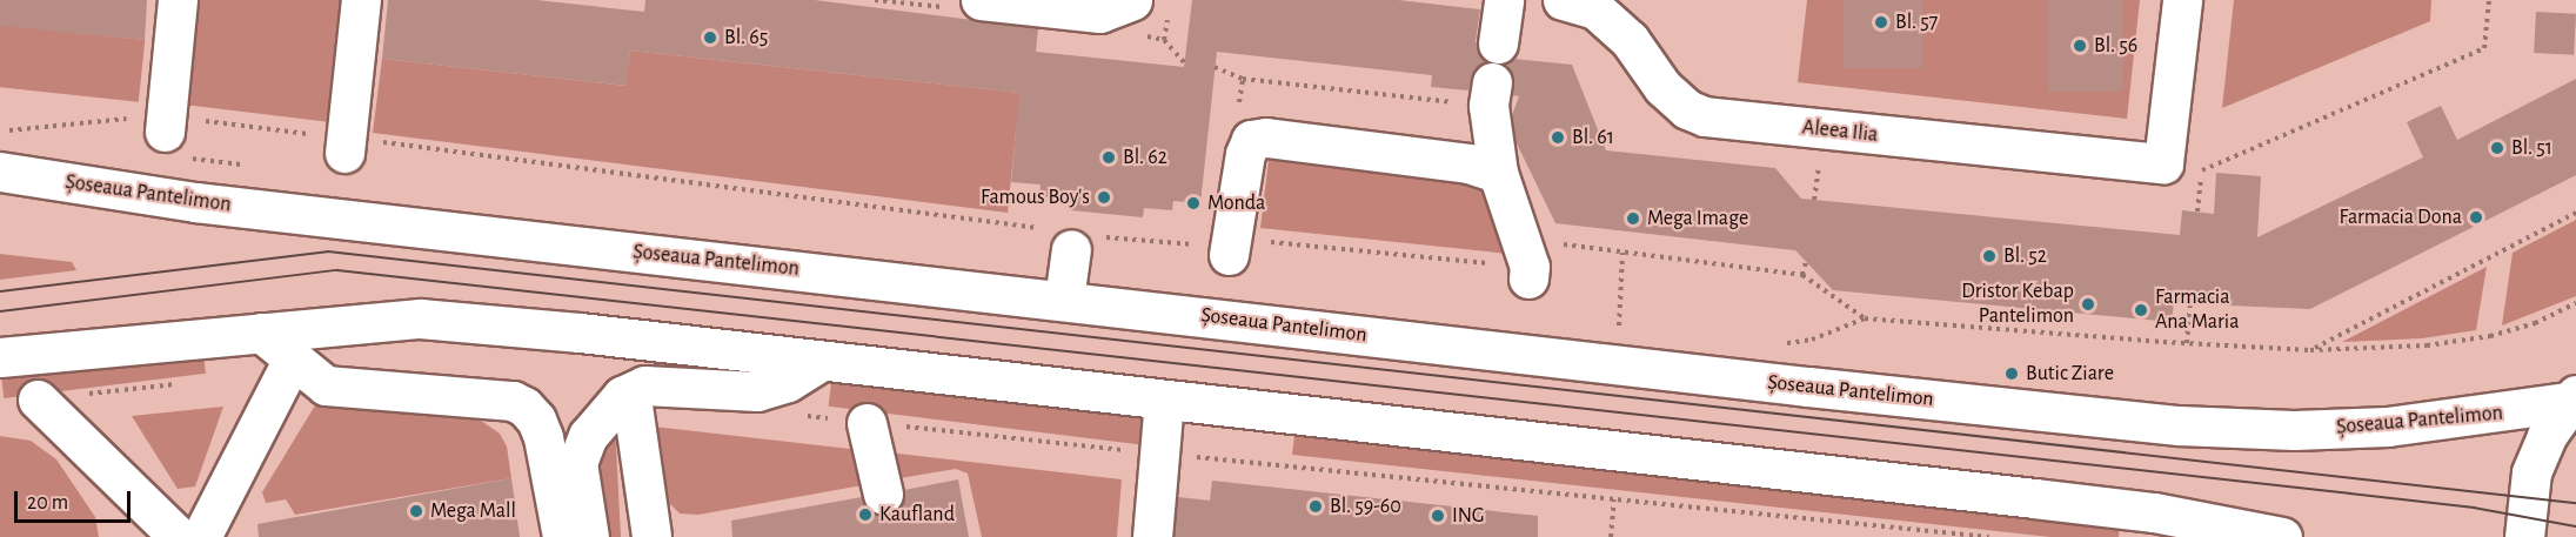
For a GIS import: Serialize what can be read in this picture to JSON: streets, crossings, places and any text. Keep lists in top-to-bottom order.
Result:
{
  "streets": {
    "main road": ["Aleea Ilia", "Șoseaua Pantelimon"]
  },
  "places": [
    "Bl. 57",
    "Bl. 65",
    "Bl. 56",
    "Bl. 61",
    "Bl. 51",
    "Bl. 62",
    "Famous Boy's",
    "Monda",
    "Farmacia Dona",
    "Mega Image",
    "Bl. 52",
    "Dristor Kebap Pantelimon",
    "Farmacia Ana Maria",
    "Butic Ziare",
    "Bl. 59-60",
    "Mega Mall",
    "Kaufland",
    "ING"
  ],
  "scale_bar": "20 m"
}
